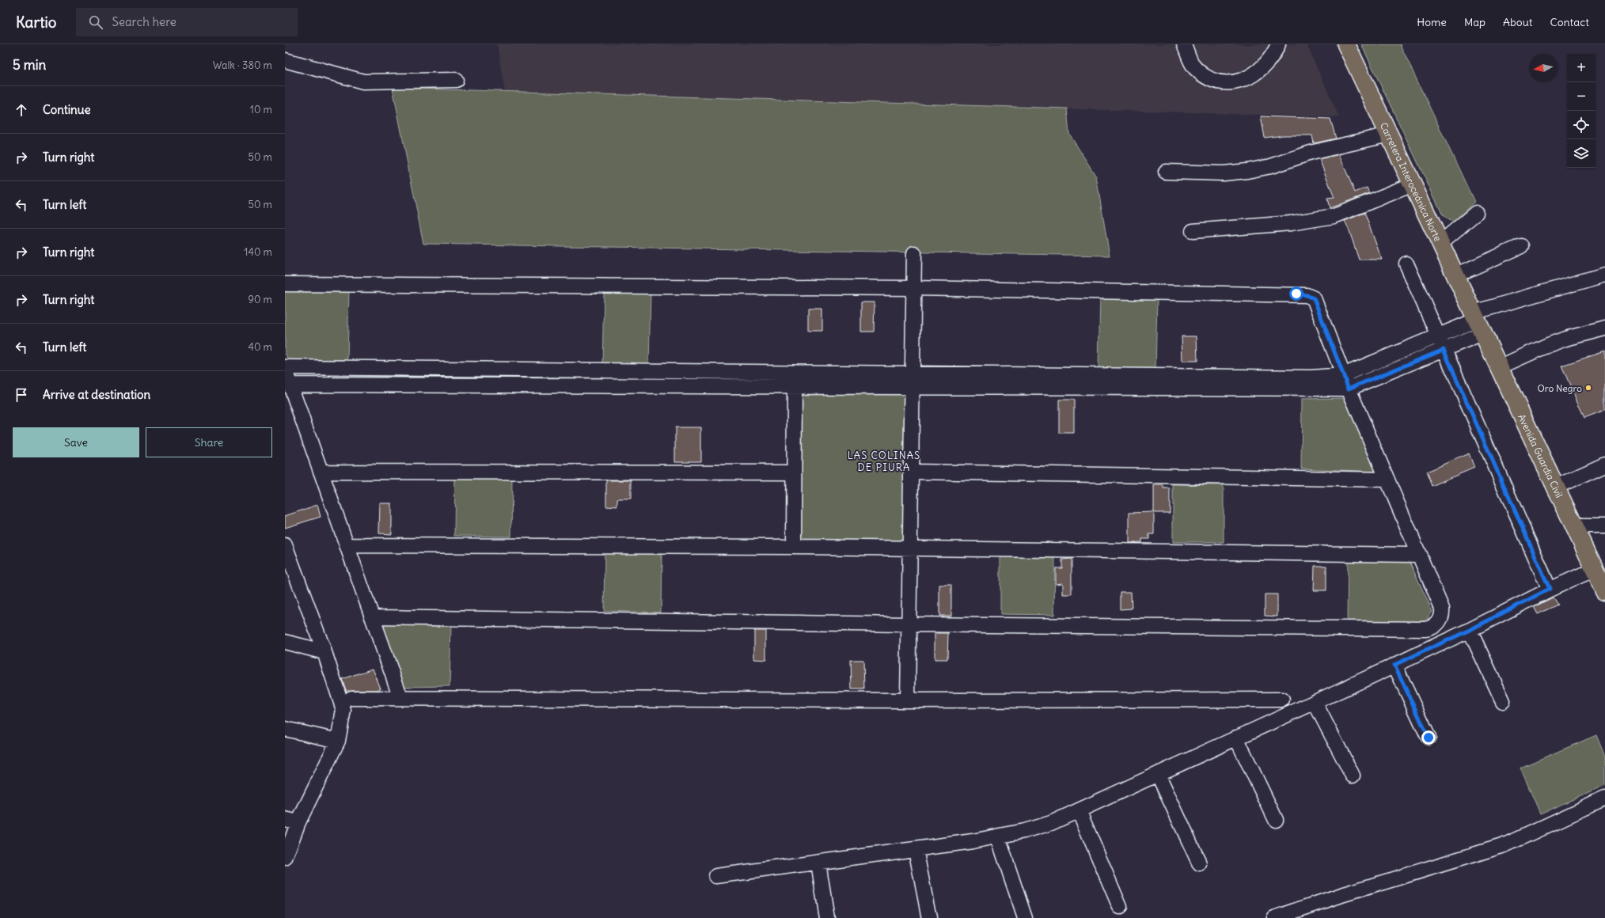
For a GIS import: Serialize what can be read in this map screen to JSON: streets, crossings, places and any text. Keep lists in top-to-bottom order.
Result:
{
  "streets": {
    "highway": ["Carretera Interoceánica Norte", "Avenida Guardia Civil"]
  },
  "crossings": [
    ["Carretera Interoceánica Norte", "Avenida Guardia Civil"]
  ],
  "districts": ["LAS COLINAS DE PIURA"],
  "places": ["Oro Negro"],
  "north": "left",
  "page": {
    "header": "Kartio",
    "search": "Search here",
    "nav": [
      "Home",
      "Map",
      "About",
      "Contact"
    ],
    "heading": ["5 min", "Walk · 380 m"],
    "map_buttons": ["+", "−"],
    "list": [
      ["Continue", "10 m"],
      ["Turn right", "50 m"],
      ["Turn left", "50 m"],
      ["Turn right", "140 m"],
      ["Turn right", "90 m"],
      ["Turn left", "40 m"],
      "Arrive at destination"
    ],
    "buttons": ["Save", "Share"]
  }
}
